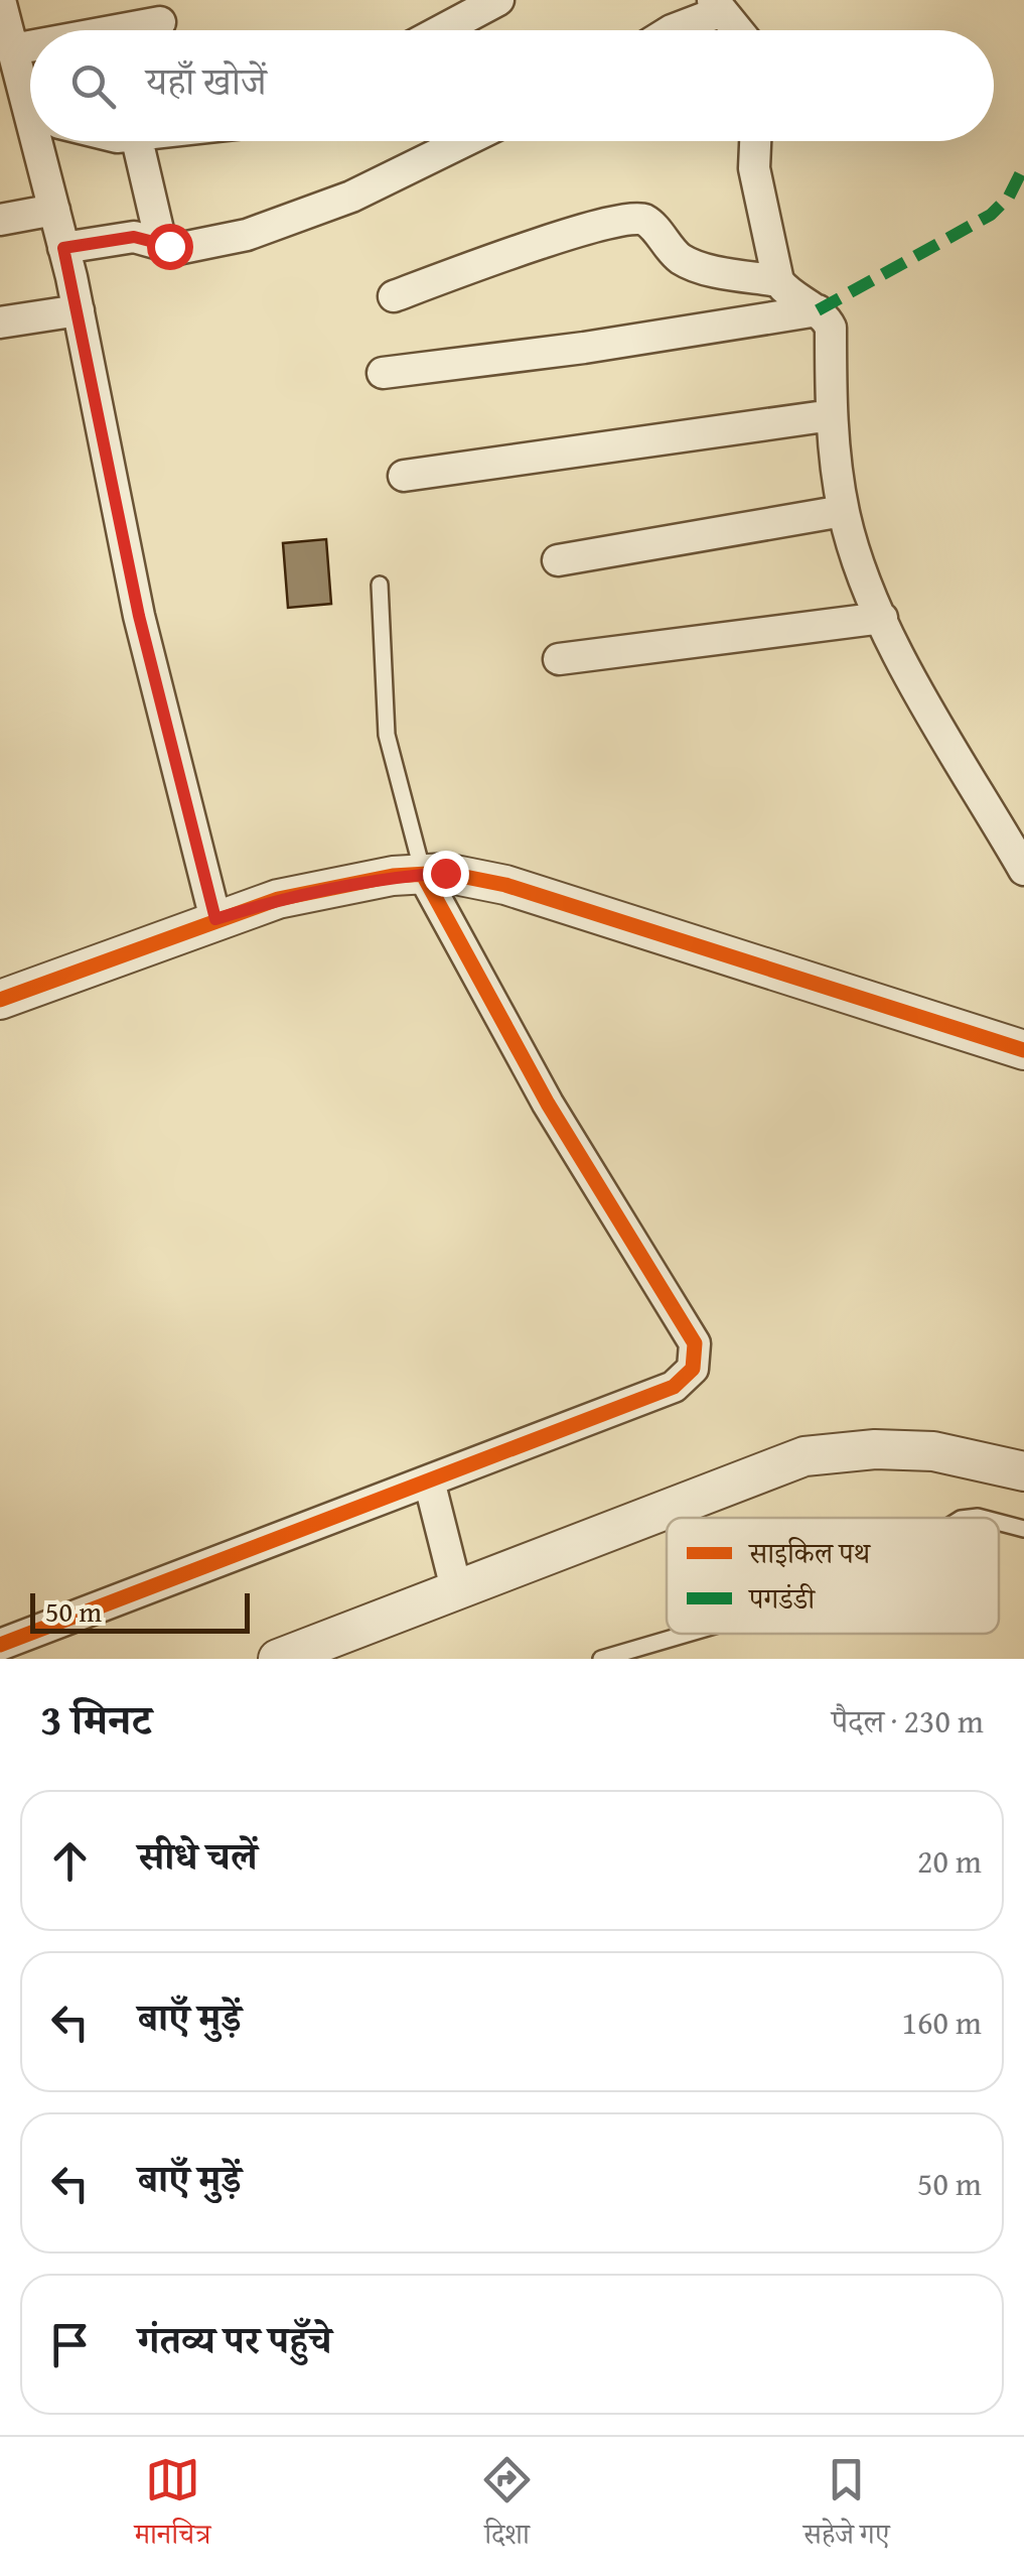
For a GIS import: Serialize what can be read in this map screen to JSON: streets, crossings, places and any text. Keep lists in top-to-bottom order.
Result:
{
  "legend": ["साइकिल पथ", "पगडंडी"],
  "scale_bar": "50 m",
  "page": {
    "search": "यहाँ खोजें",
    "scale": "50 m",
    "heading": ["3 मिनट", "पैदल · 230 m"],
    "list": [
      ["सीधे चलें", "20 m"],
      ["बाएँ मुड़ें", "160 m"],
      ["बाएँ मुड़ें", "50 m"],
      "गंतव्य पर पहुँचे"
    ],
    "nav": ["मानचित्र", "दिशा", "सहेजे गए"]
  }
}
